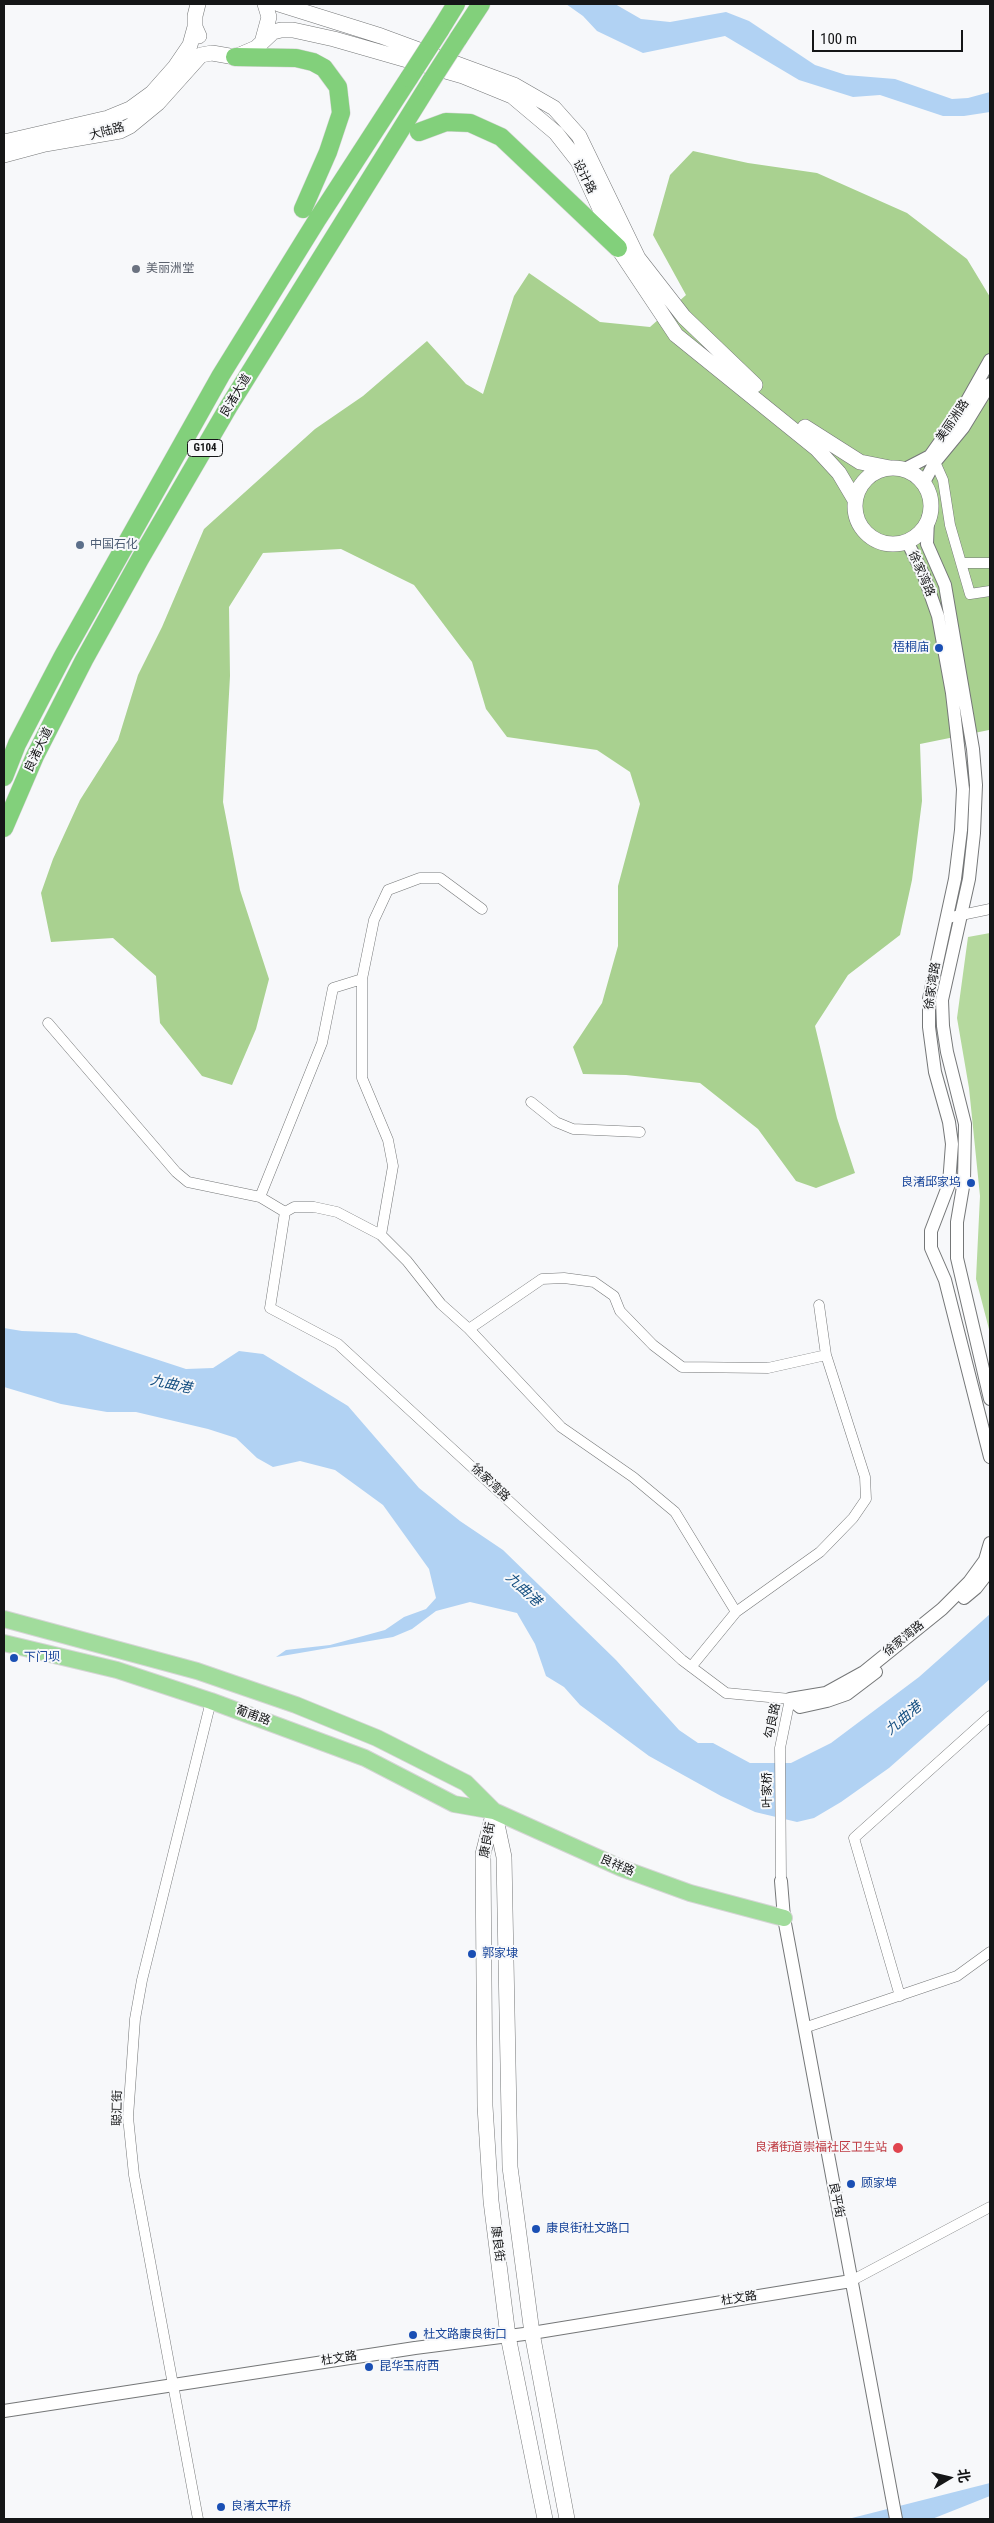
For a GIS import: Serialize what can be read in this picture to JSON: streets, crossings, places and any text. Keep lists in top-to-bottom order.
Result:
{
  "streets": {
    "highway": ["良渚大道", "G104"],
    "main road": [
      "大陆路",
      "设计路",
      "葡甫路",
      "康良街",
      "良祥路"
    ],
    "street": [
      "美丽洲路",
      "徐家湾路",
      "勾良路",
      "叶家桥",
      "聪汇街",
      "良平街",
      "杜文路"
    ]
  },
  "crossings": [
    ["设计路", "美丽洲路"],
    ["设计路", "徐家湾路"],
    ["美丽洲路", "徐家湾路"],
    ["徐家湾路", "勾良路"],
    ["葡甫路", "康良街"],
    ["葡甫路", "良祥路"],
    ["葡甫路", "聪汇街"],
    ["勾良路", "叶家桥"],
    ["叶家桥", "良平街"],
    ["康良街", "良祥路"],
    ["康良街", "杜文路"],
    ["良祥路", "良平街"],
    ["聪汇街", "杜文路"],
    ["良平街", "杜文路"]
  ],
  "water": ["九曲港"],
  "places": [
    "美丽洲堂",
    "中国石化",
    "梧桐庙",
    "良渚邱家坞",
    "下门坝",
    "郭家埭",
    "良渚街道崇福社区卫生站",
    "顾家埠",
    "康良街杜文路口",
    "杜文路康良街口",
    "昆华玉府西",
    "良渚太平桥"
  ],
  "scale_bar": "100 m",
  "north": "right"
}
